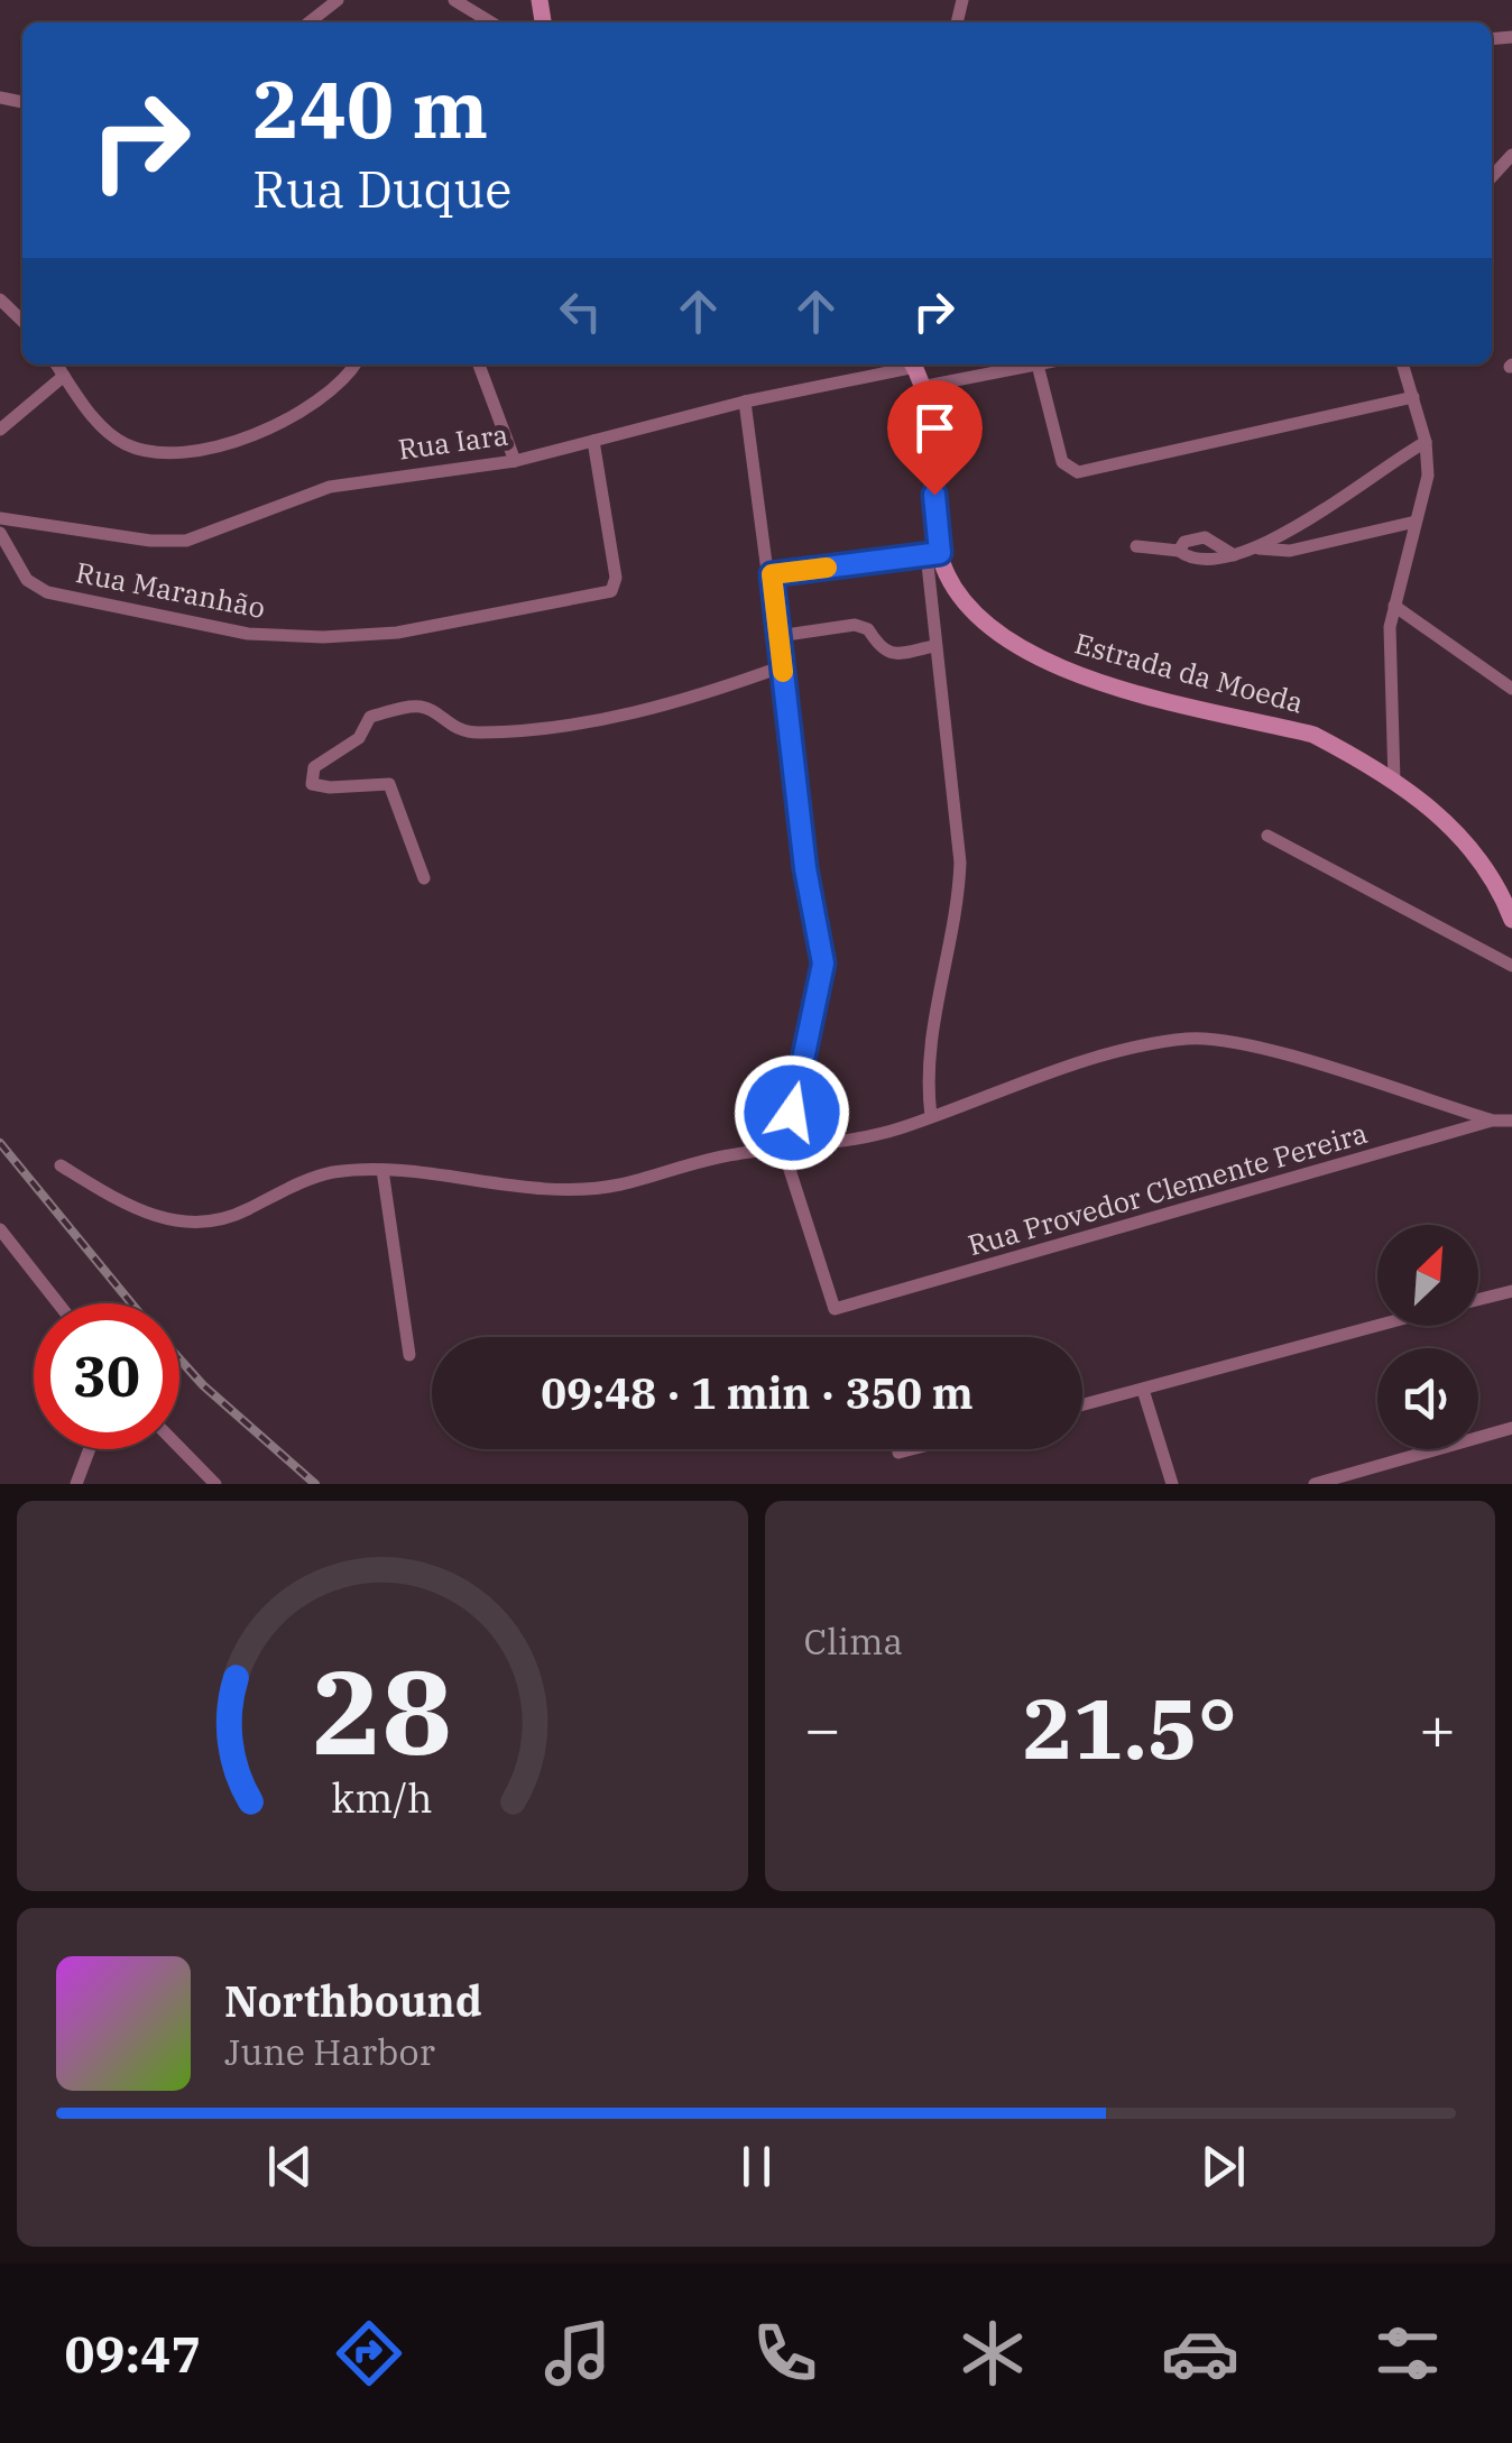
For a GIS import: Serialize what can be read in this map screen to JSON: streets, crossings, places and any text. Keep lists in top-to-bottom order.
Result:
{
  "streets": {
    "main road": ["Estrada da Moeda"],
    "street": ["Rua Iara", "Rua Maranhão", "Rua Provedor Clemente Pereira"]
  },
  "crossings": [
    ["Rua Iara", "Rua Maranhão"]
  ],
  "north": "top right",
  "page": {
    "turn": ["240 m", "Rua Duque"],
    "limit": "30",
    "trip": "09:48 · 1 min · 350 m",
    "tile": "Clima",
    "heat": ["−", "21.5°", "+"],
    "song": ["Northbound", "June Harbor"],
    "tabs": "09:47",
    "gauge": ["28", "km/h"]
  }
}
